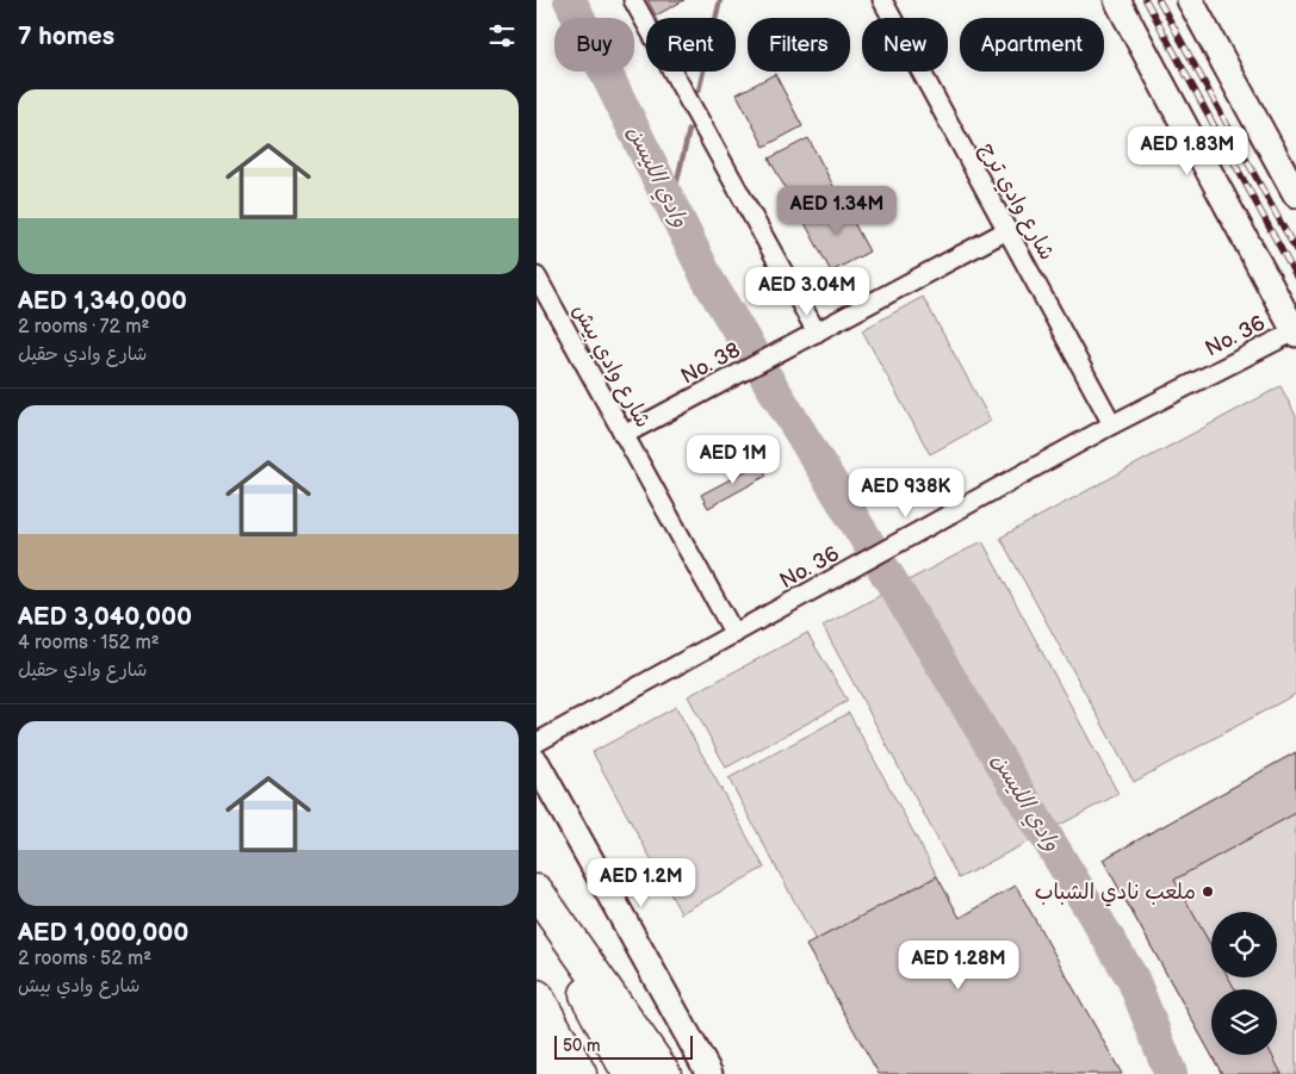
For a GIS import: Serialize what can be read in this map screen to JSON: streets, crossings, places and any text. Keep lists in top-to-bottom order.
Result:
{
  "streets": {
    "street": [
      "شارع وادي ترج",
      "No. 36",
      "No. 38",
      "شارع وادي بيش"
    ]
  },
  "crossings": [
    ["شارع وادي ترج", "No. 36"],
    ["شارع وادي ترج", "No. 38"],
    ["No. 36", "شارع وادي بيش"],
    ["No. 38", "شارع وادي بيش"]
  ],
  "water": ["وادي الليسن"],
  "places": ["ملعب نادي الشباب"],
  "scale_bar": "50 m",
  "page": {
    "heading": "7 homes",
    "chip": [
      "Buy",
      "Rent",
      "Filters",
      "New",
      "Apartment"
    ],
    "list": [
      {
        "name": "AED 1,340,000",
        "note": "2 rooms · 72 m² · شارع وادي حقيل"
      },
      {
        "name": "AED 3,040,000",
        "note": "4 rooms · 152 m² · شارع وادي حقيل"
      },
      {
        "name": "AED 1,000,000",
        "note": "2 rooms · 52 m² · شارع وادي بيش"
      }
    ],
    "price": [
      "AED 1.83M",
      "AED 1.34M",
      "AED 3.04M",
      "AED 1M",
      "AED 938K",
      "AED 1.2M",
      "AED 1.28M"
    ],
    "scale": "50 m"
  }
}
